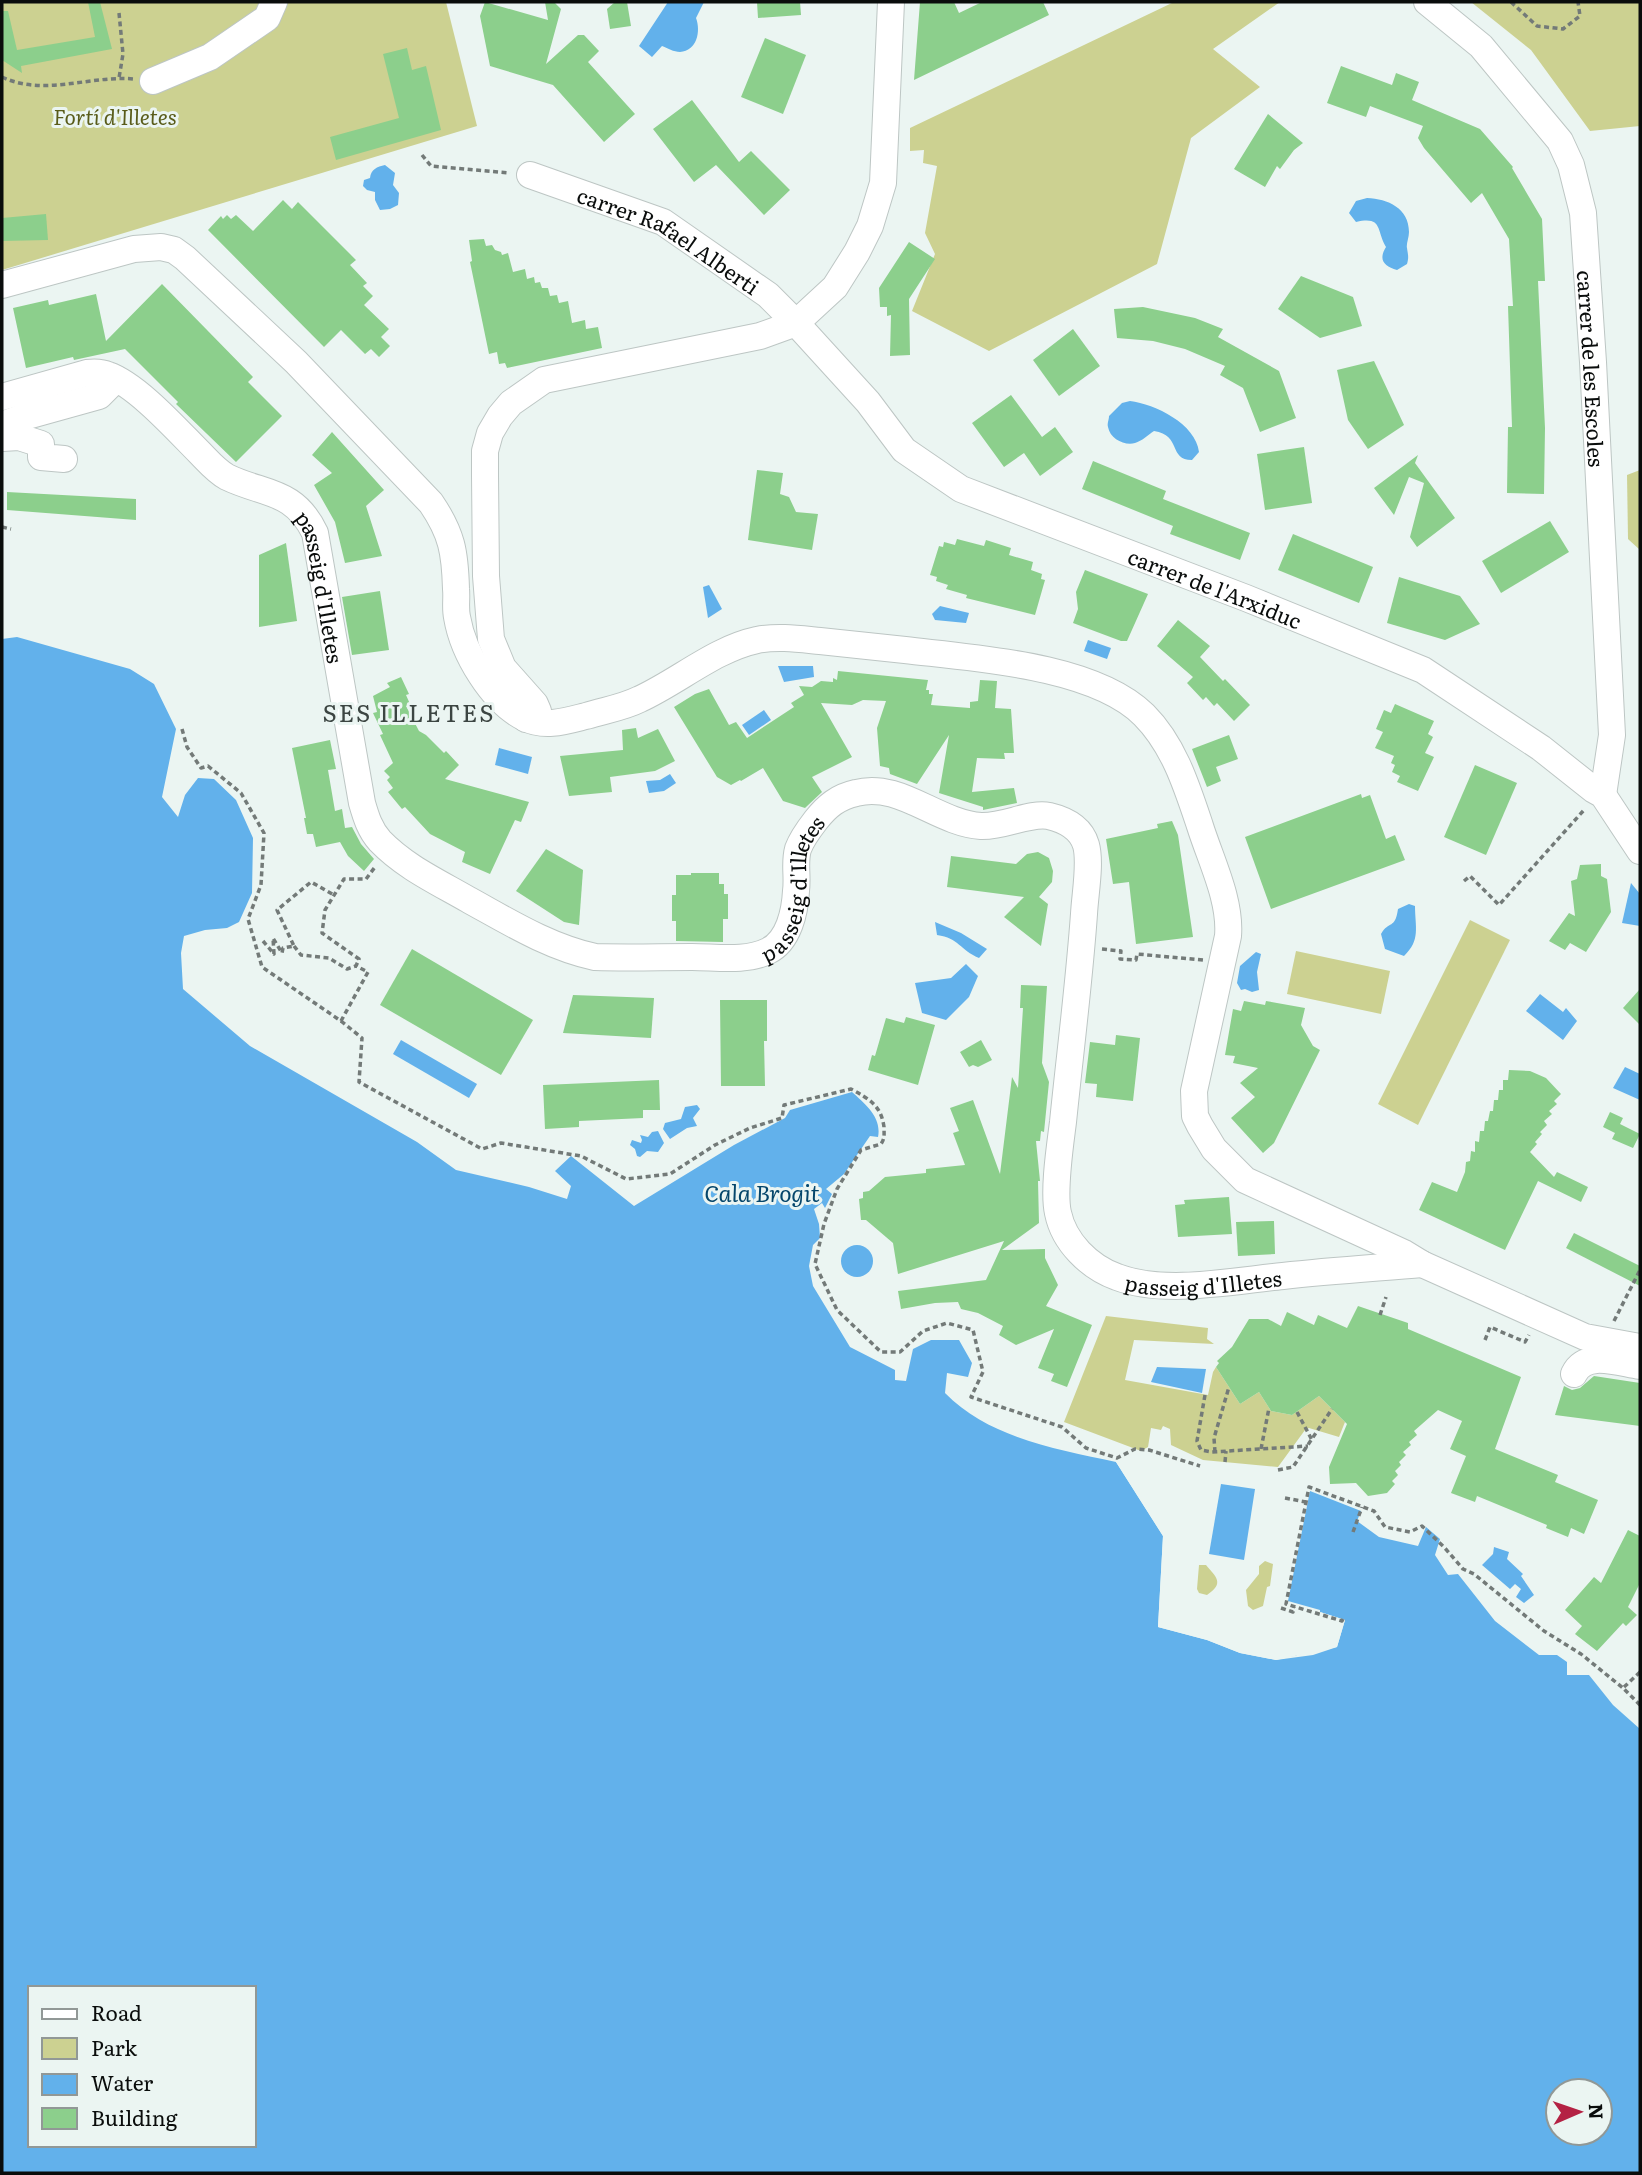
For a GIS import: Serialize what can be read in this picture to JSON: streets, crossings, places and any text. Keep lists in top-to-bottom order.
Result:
{
  "streets": {
    "street": [
      "carrer Rafael Alberti",
      "carrer de les Escoles",
      "carrer de l'Arxiduc",
      "passeig d'Illetes"
    ]
  },
  "crossings": [
    ["carrer Rafael Alberti", "carrer de l'Arxiduc"],
    ["carrer de les Escoles", "carrer de l'Arxiduc"]
  ],
  "districts": ["SES ILLETES"],
  "water": ["Cala Brogit"],
  "parks": ["Fortí d'Illetes"],
  "legend": [
    "Road",
    "Park",
    "Water",
    "Building"
  ],
  "north": "right"
}
